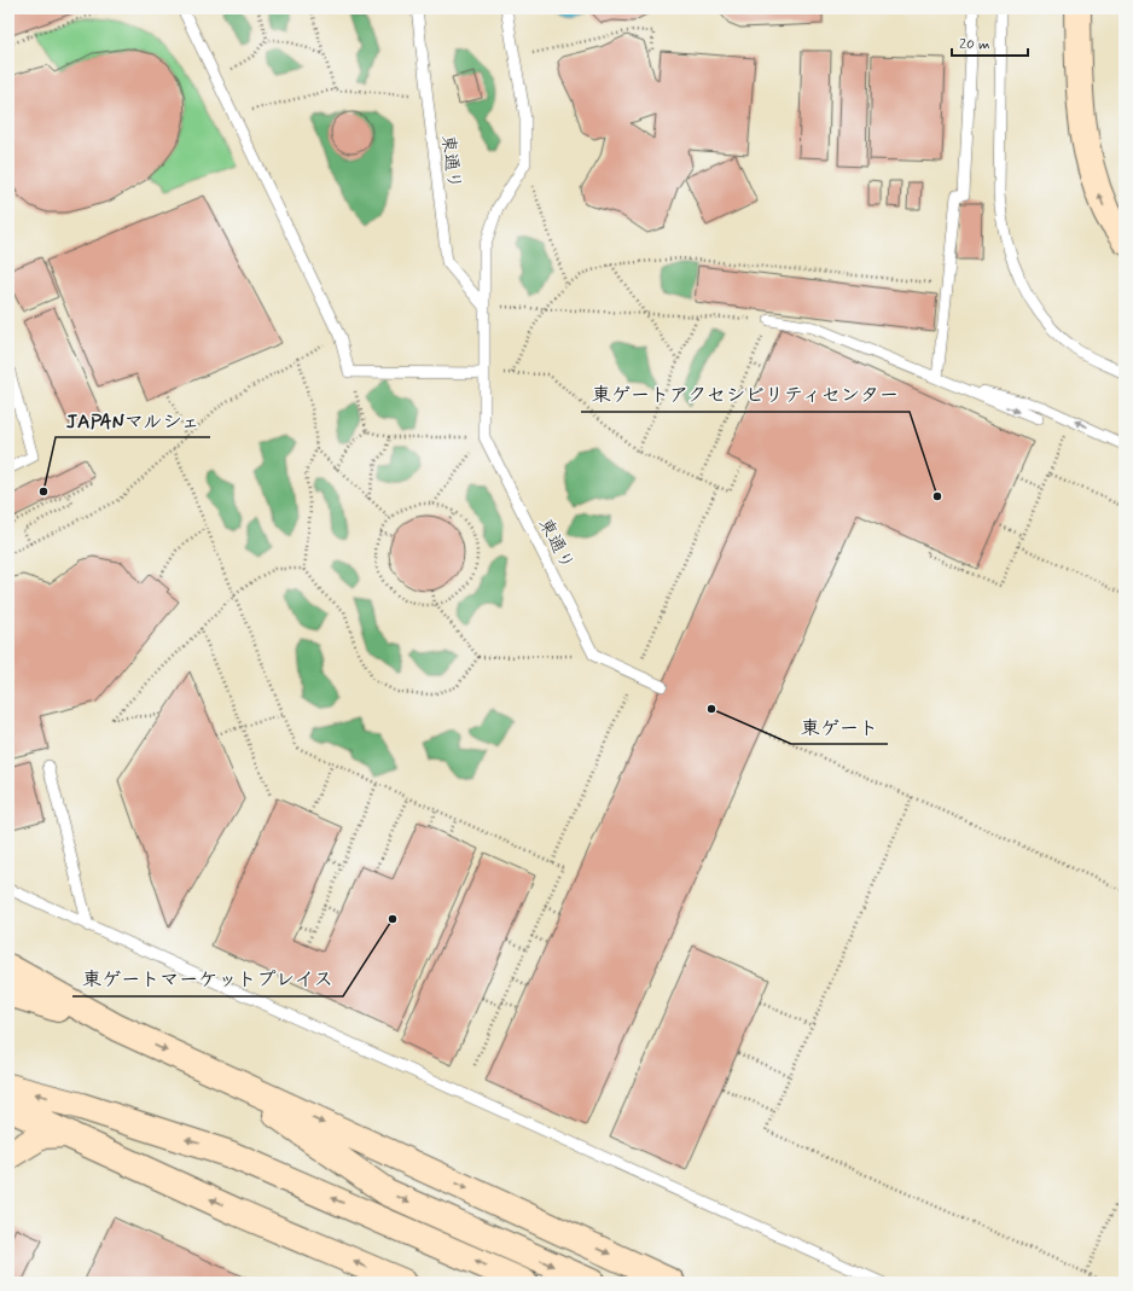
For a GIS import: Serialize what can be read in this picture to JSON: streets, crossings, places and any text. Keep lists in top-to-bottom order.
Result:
{
  "streets": {
    "lane": ["東通り"]
  },
  "places": [
    "JAPANマルシェ",
    "東ゲートアクセシビリティセンター",
    "東ゲート",
    "東ゲートマーケットプレイス"
  ],
  "scale_bar": "20 m"
}
